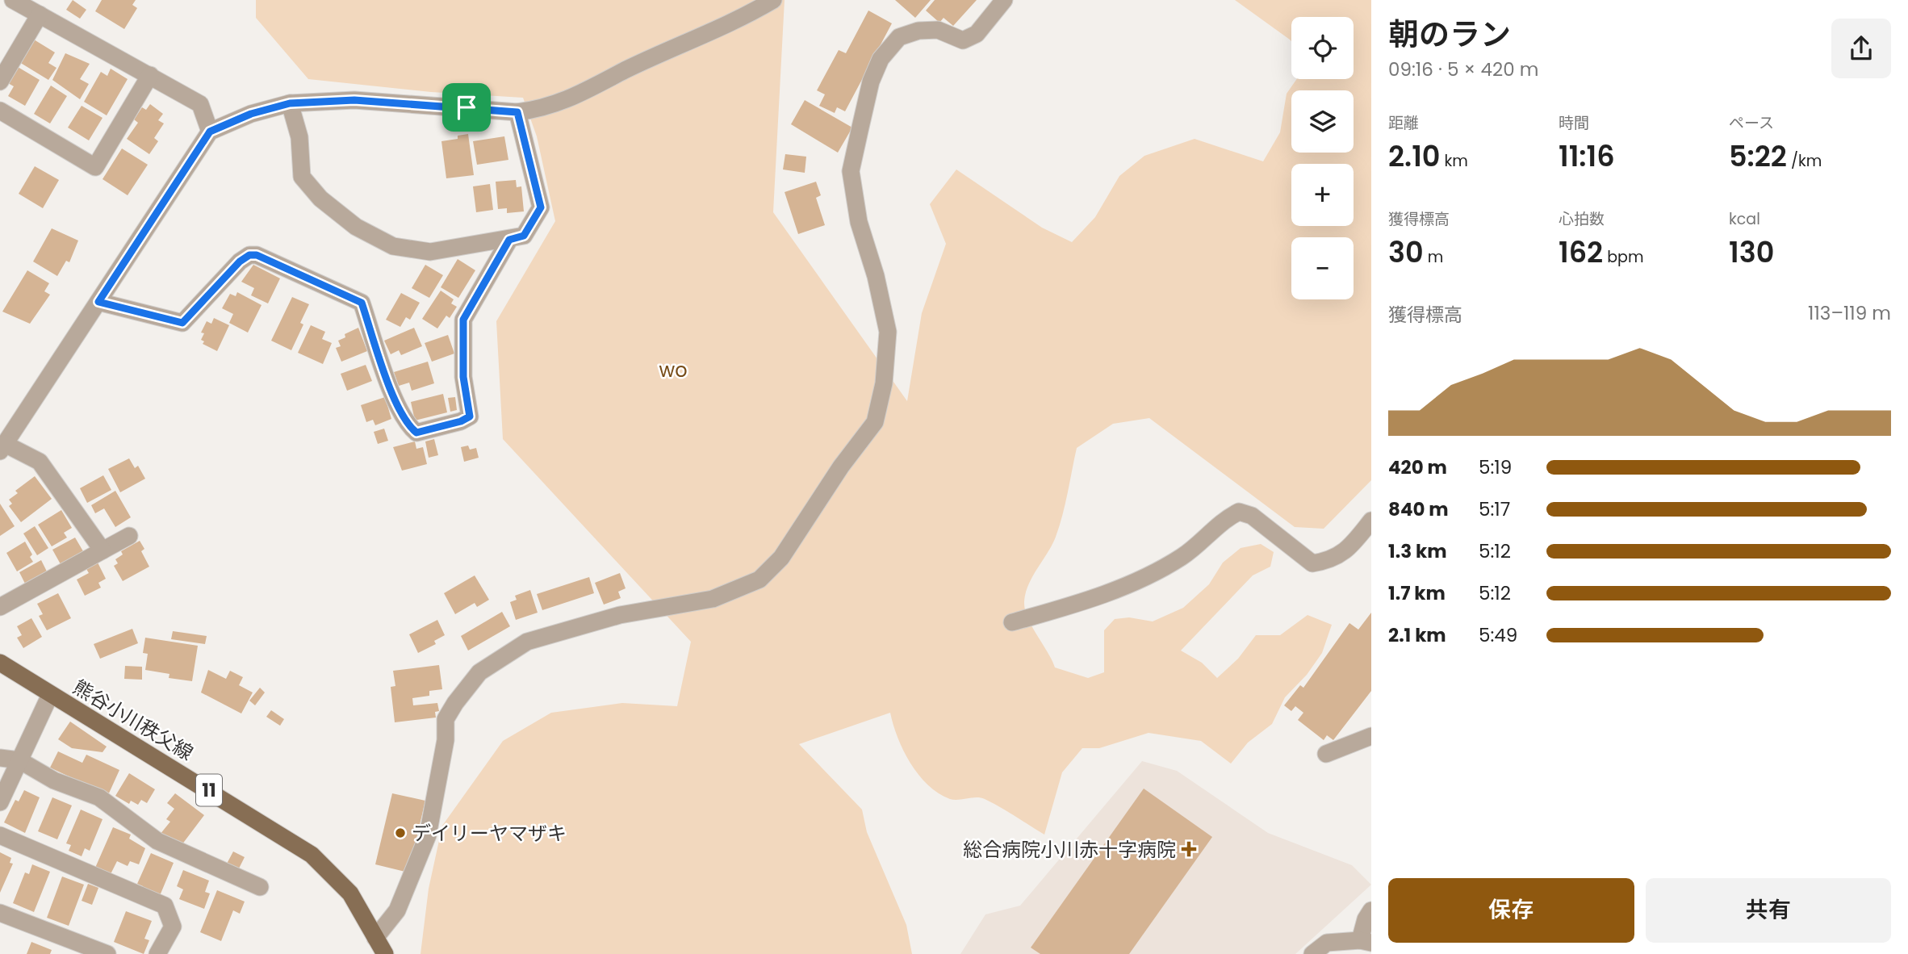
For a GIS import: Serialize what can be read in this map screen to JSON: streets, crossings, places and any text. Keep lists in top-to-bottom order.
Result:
{
  "streets": {
    "main road": ["熊谷小川秩父線", "11"]
  },
  "parks": ["wo"],
  "places": {
    "other": ["デイリーヤマザキ"],
    "health": ["総合病院小川赤十字病院"]
  },
  "page": {
    "heading": ["朝のラン", "09:16 · 5 × 420 m"],
    "map_buttons": ["+", "−"],
    "stats": [
      ["距離", "2.10 km"],
      ["時間", "11:16"],
      ["ペース", "5:22 /km"],
      ["獲得標高", "30 m"],
      ["心拍数", "162 bpm"],
      ["kcal", "130"]
    ],
    "chart": ["獲得標高", "113–119 m"],
    "list": [
      {
        "name": "420 m",
        "note": "5:19"
      },
      {
        "name": "840 m",
        "note": "5:17"
      },
      {
        "name": "1.3 km",
        "note": "5:12"
      },
      {
        "name": "1.7 km",
        "note": "5:12"
      },
      {
        "name": "2.1 km",
        "note": "5:49"
      }
    ],
    "buttons": ["保存", "共有"]
  }
}
